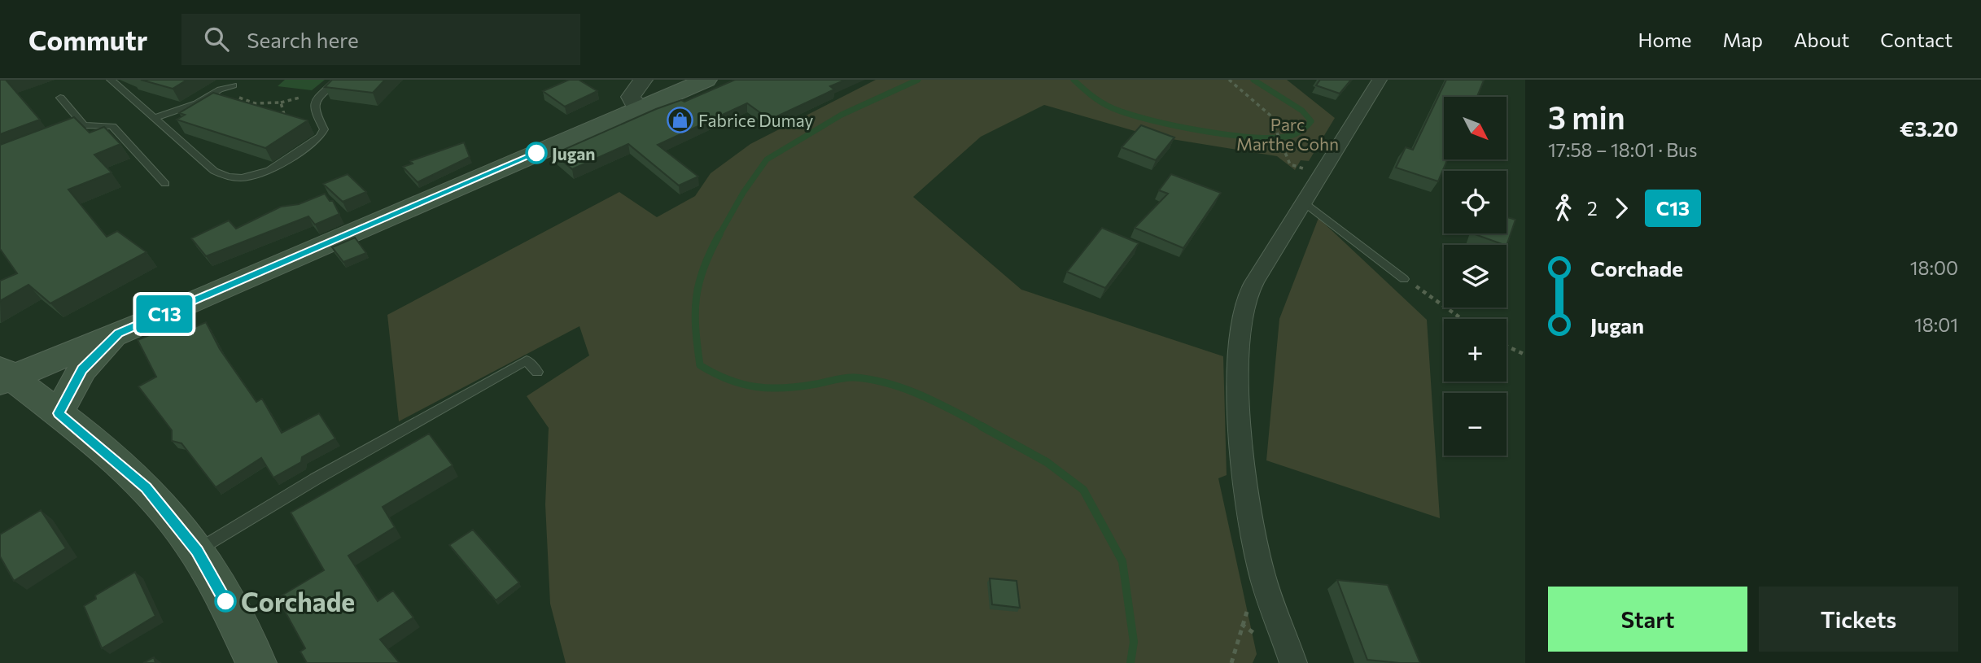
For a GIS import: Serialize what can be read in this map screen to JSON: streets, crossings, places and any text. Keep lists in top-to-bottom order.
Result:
{
  "parks": ["Parc Marthe Cohn"],
  "places": {
    "shop": ["Fabrice Dumay"],
    "other": ["Jugan", "Corchade"]
  },
  "lines": ["bus line C13"],
  "north": "bottom right",
  "page": {
    "header": "Commutr",
    "search": "Search here",
    "nav": [
      "Home",
      "Map",
      "About",
      "Contact"
    ],
    "on_map": "C13",
    "heading": ["3 min", "17:58 – 18:01 · Bus", "€3.20"],
    "map_buttons": ["+", "−"],
    "legs": ["2", "C13"],
    "list": [
      {
        "name": "Corchade",
        "value": "18:00"
      },
      {
        "name": "Jugan",
        "value": "18:01"
      }
    ],
    "buttons": ["Start", "Tickets"]
  }
}
